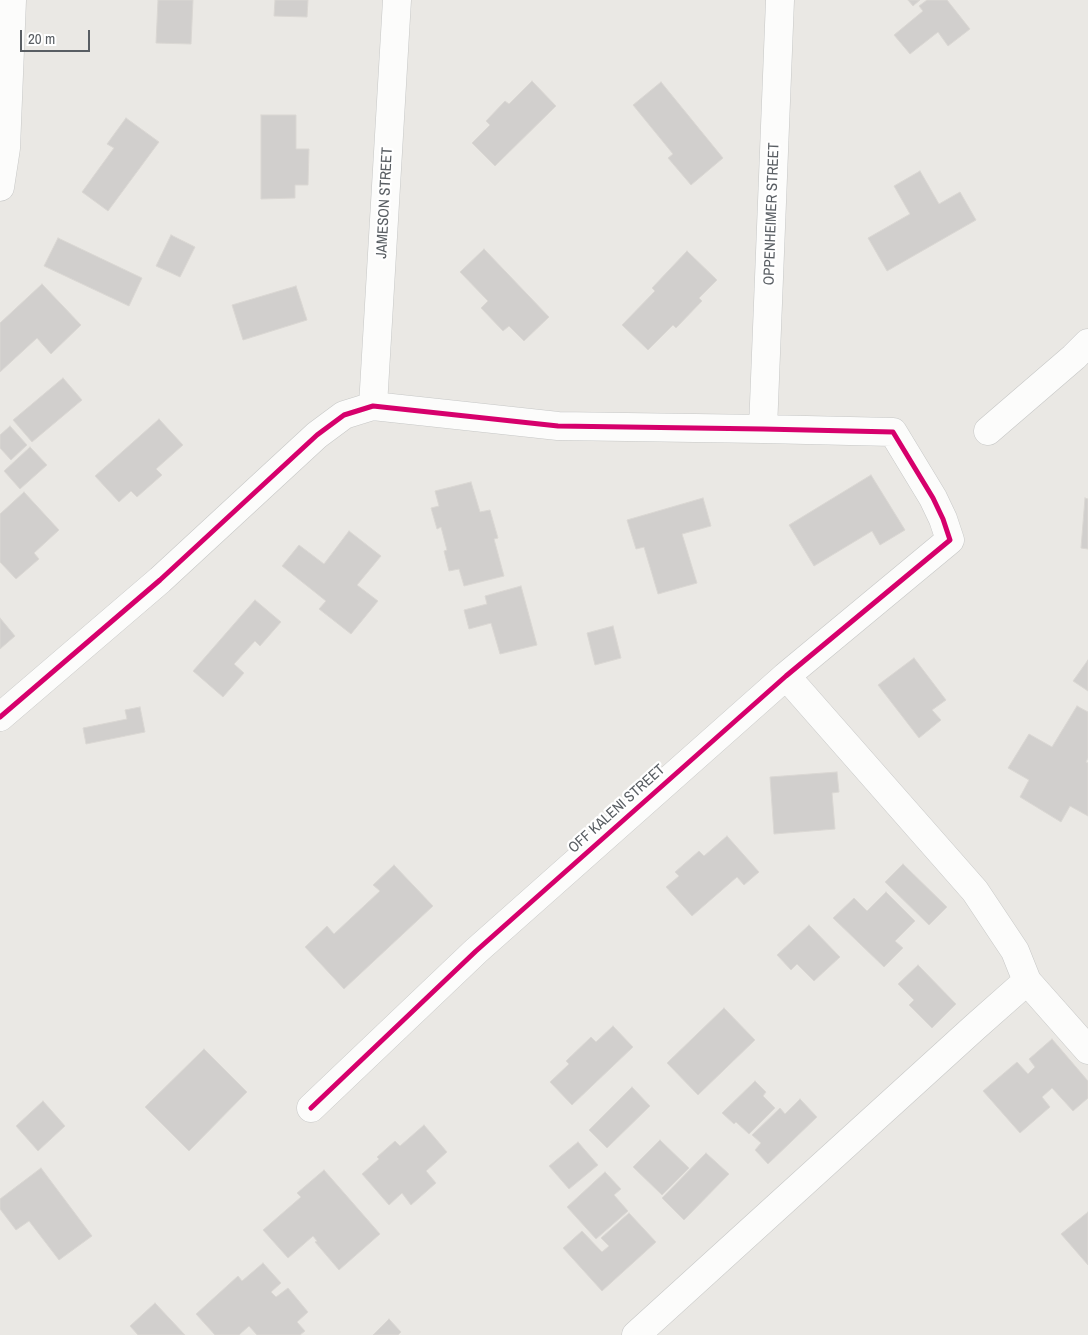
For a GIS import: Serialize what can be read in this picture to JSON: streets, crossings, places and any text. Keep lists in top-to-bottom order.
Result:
{
  "streets": {
    "street": ["JAMESON STREET", "OPPENHEIMER STREET", "OFF KALENI STREET"]
  },
  "crossings": [
    ["OPPENHEIMER STREET", "OFF KALENI STREET"]
  ],
  "scale_bar": "20 m"
}
